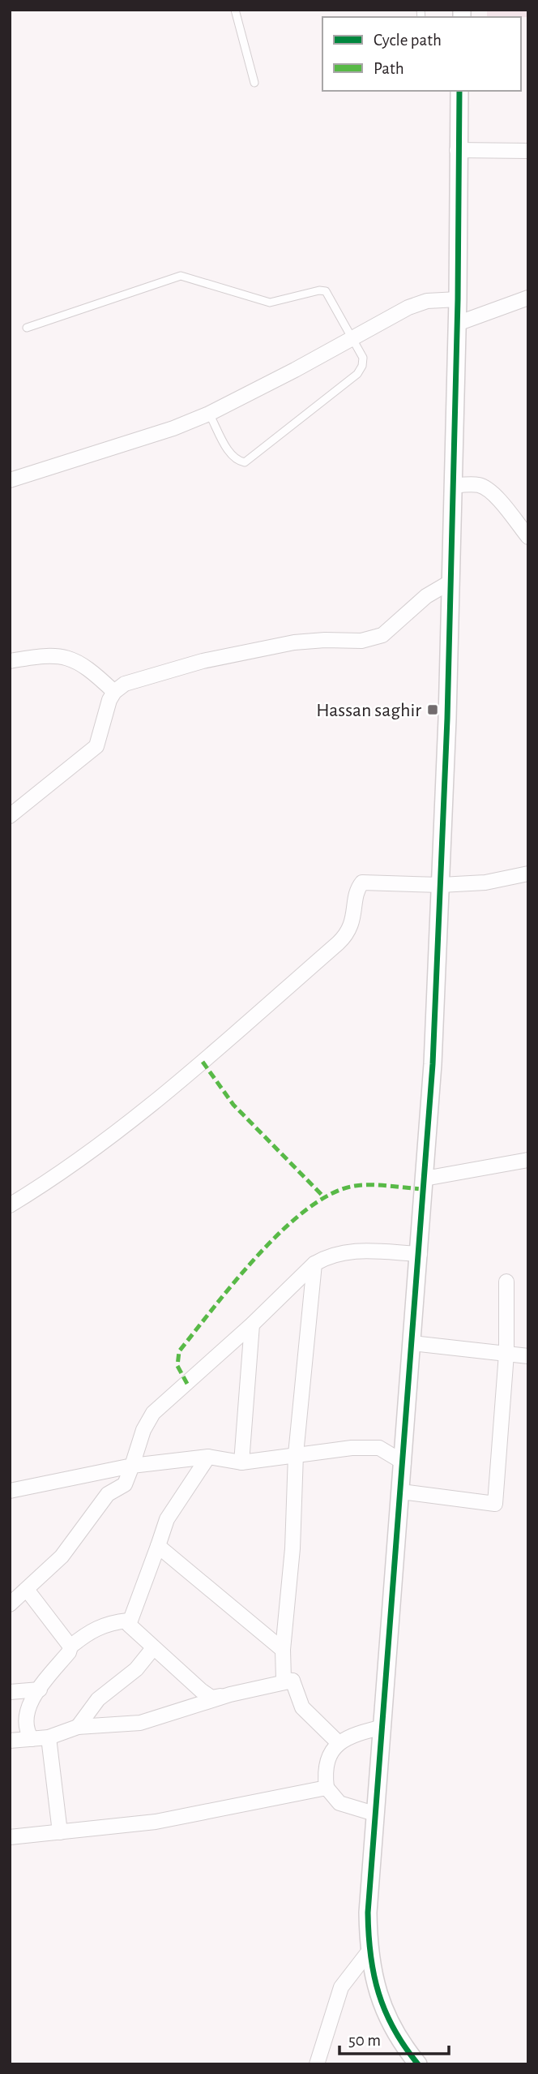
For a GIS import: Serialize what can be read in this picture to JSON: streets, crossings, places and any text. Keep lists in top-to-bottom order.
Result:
{
  "places": {
    "transit": ["Hassan saghir"]
  },
  "legend": ["Cycle path", "Path"],
  "scale_bar": "50 m"
}
